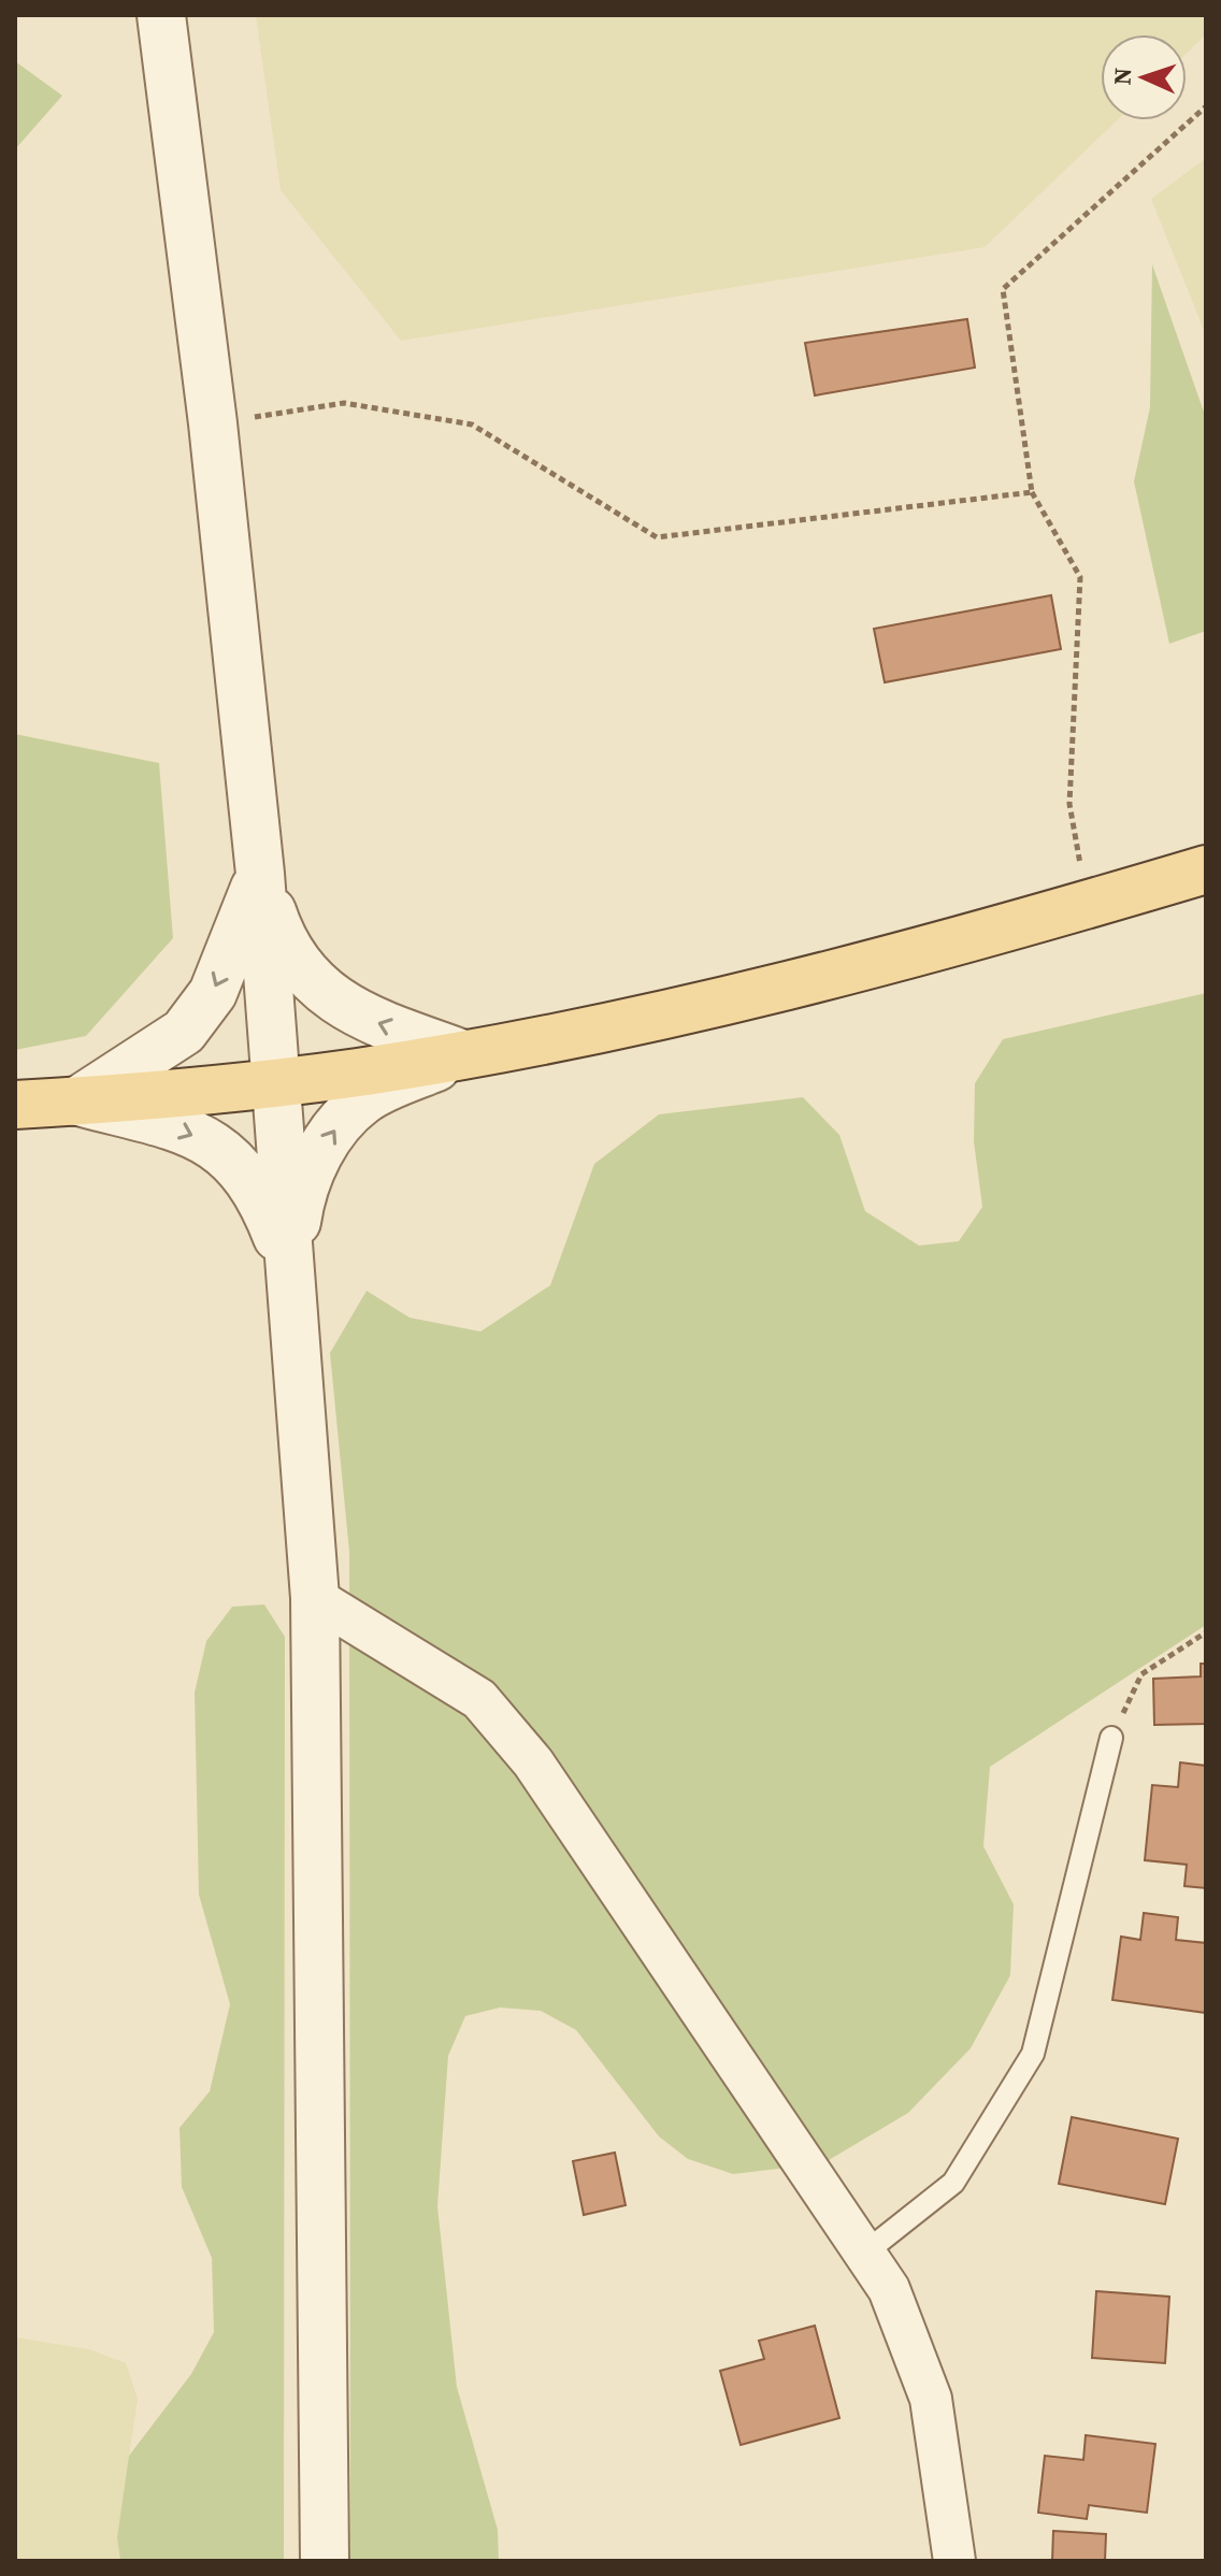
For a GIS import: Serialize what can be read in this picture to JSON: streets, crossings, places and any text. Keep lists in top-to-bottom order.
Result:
{
  "north": "left"
}
